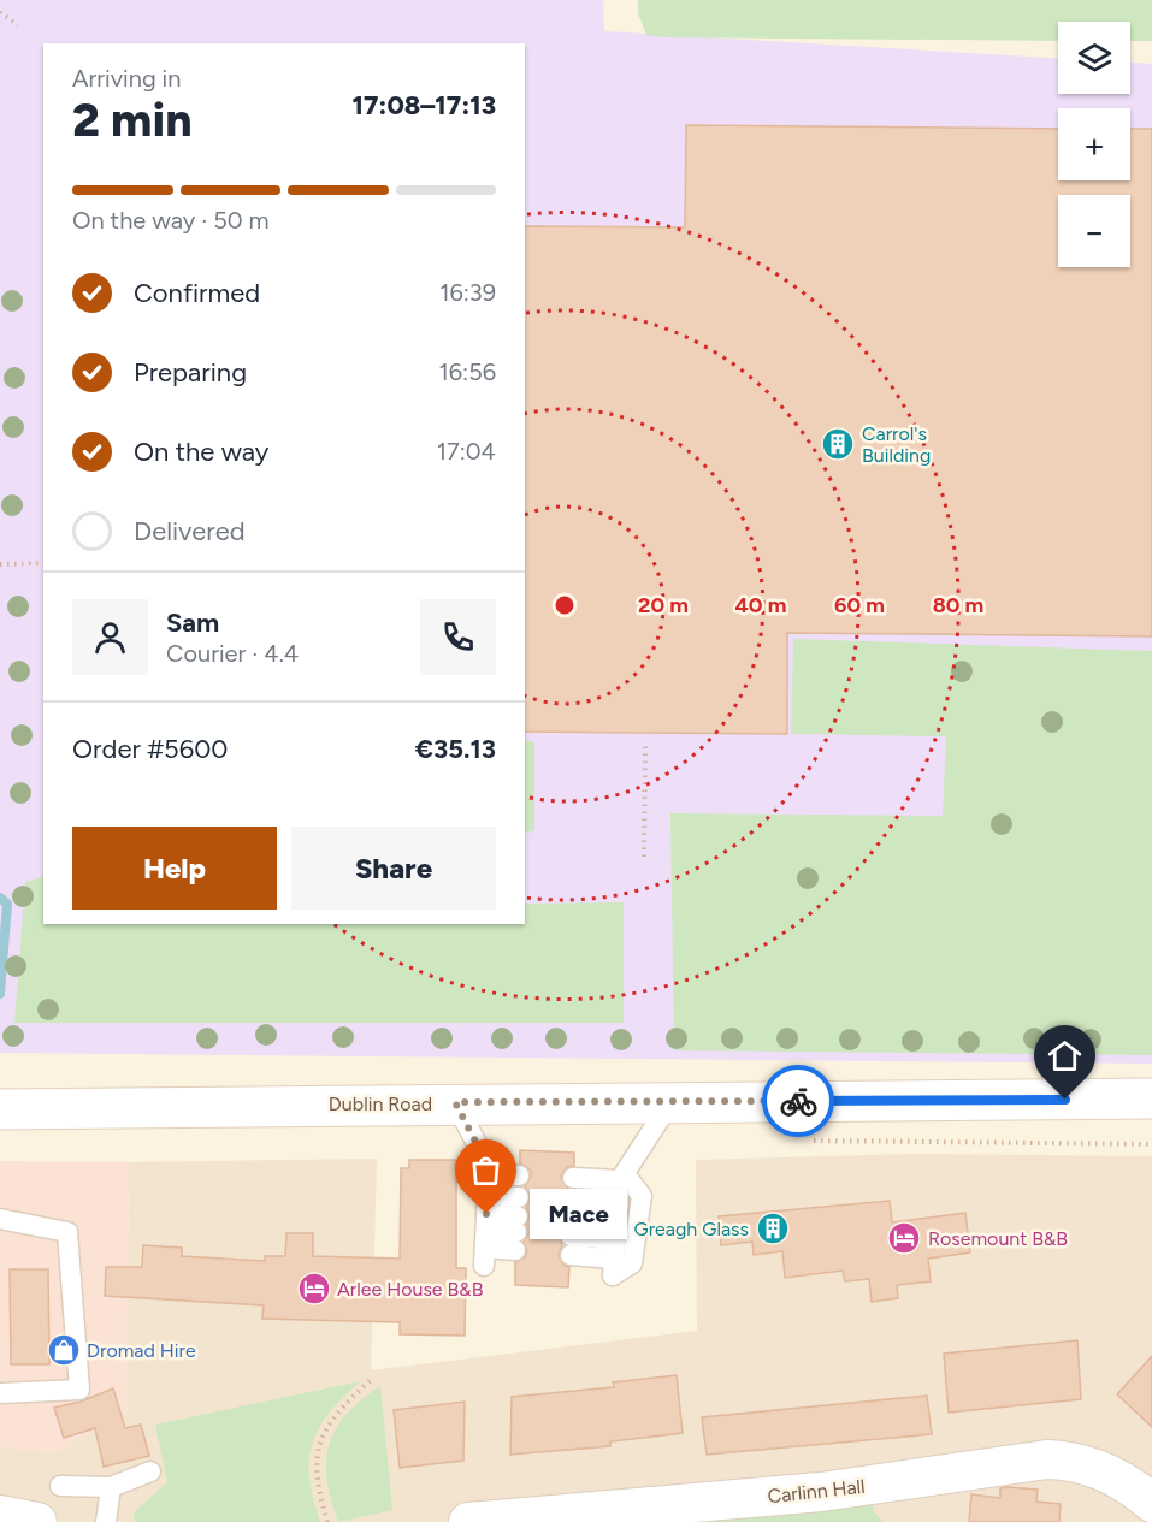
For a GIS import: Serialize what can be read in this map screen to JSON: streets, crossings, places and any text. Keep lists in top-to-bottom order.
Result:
{
  "streets": {
    "main road": ["Dublin Road"],
    "street": ["Carlinn Hall"]
  },
  "places": {
    "building": ["Carrol's Building", "Greagh Glass"],
    "other": ["Mace"],
    "hotel": ["Rosemount B&B", "Arlee House B&B"],
    "shop": ["Dromad Hire"]
  },
  "page": {
    "map_buttons": ["+", "−"],
    "heading": ["2 min", "Arriving in", "17:08–17:13"],
    "panel": [
      "Sam",
      "Courier · 4.4",
      "Order #5600",
      "€35.13"
    ],
    "bar": "On the way · 50 m",
    "list": [
      ["Confirmed", "16:39"],
      ["Preparing", "16:56"],
      ["On the way", "17:04"],
      "Delivered"
    ],
    "buttons": ["Help", "Share"],
    "bubble": "Mace"
  },
  "rings": [
    "20 m",
    "40 m",
    "60 m",
    "80 m"
  ]
}
